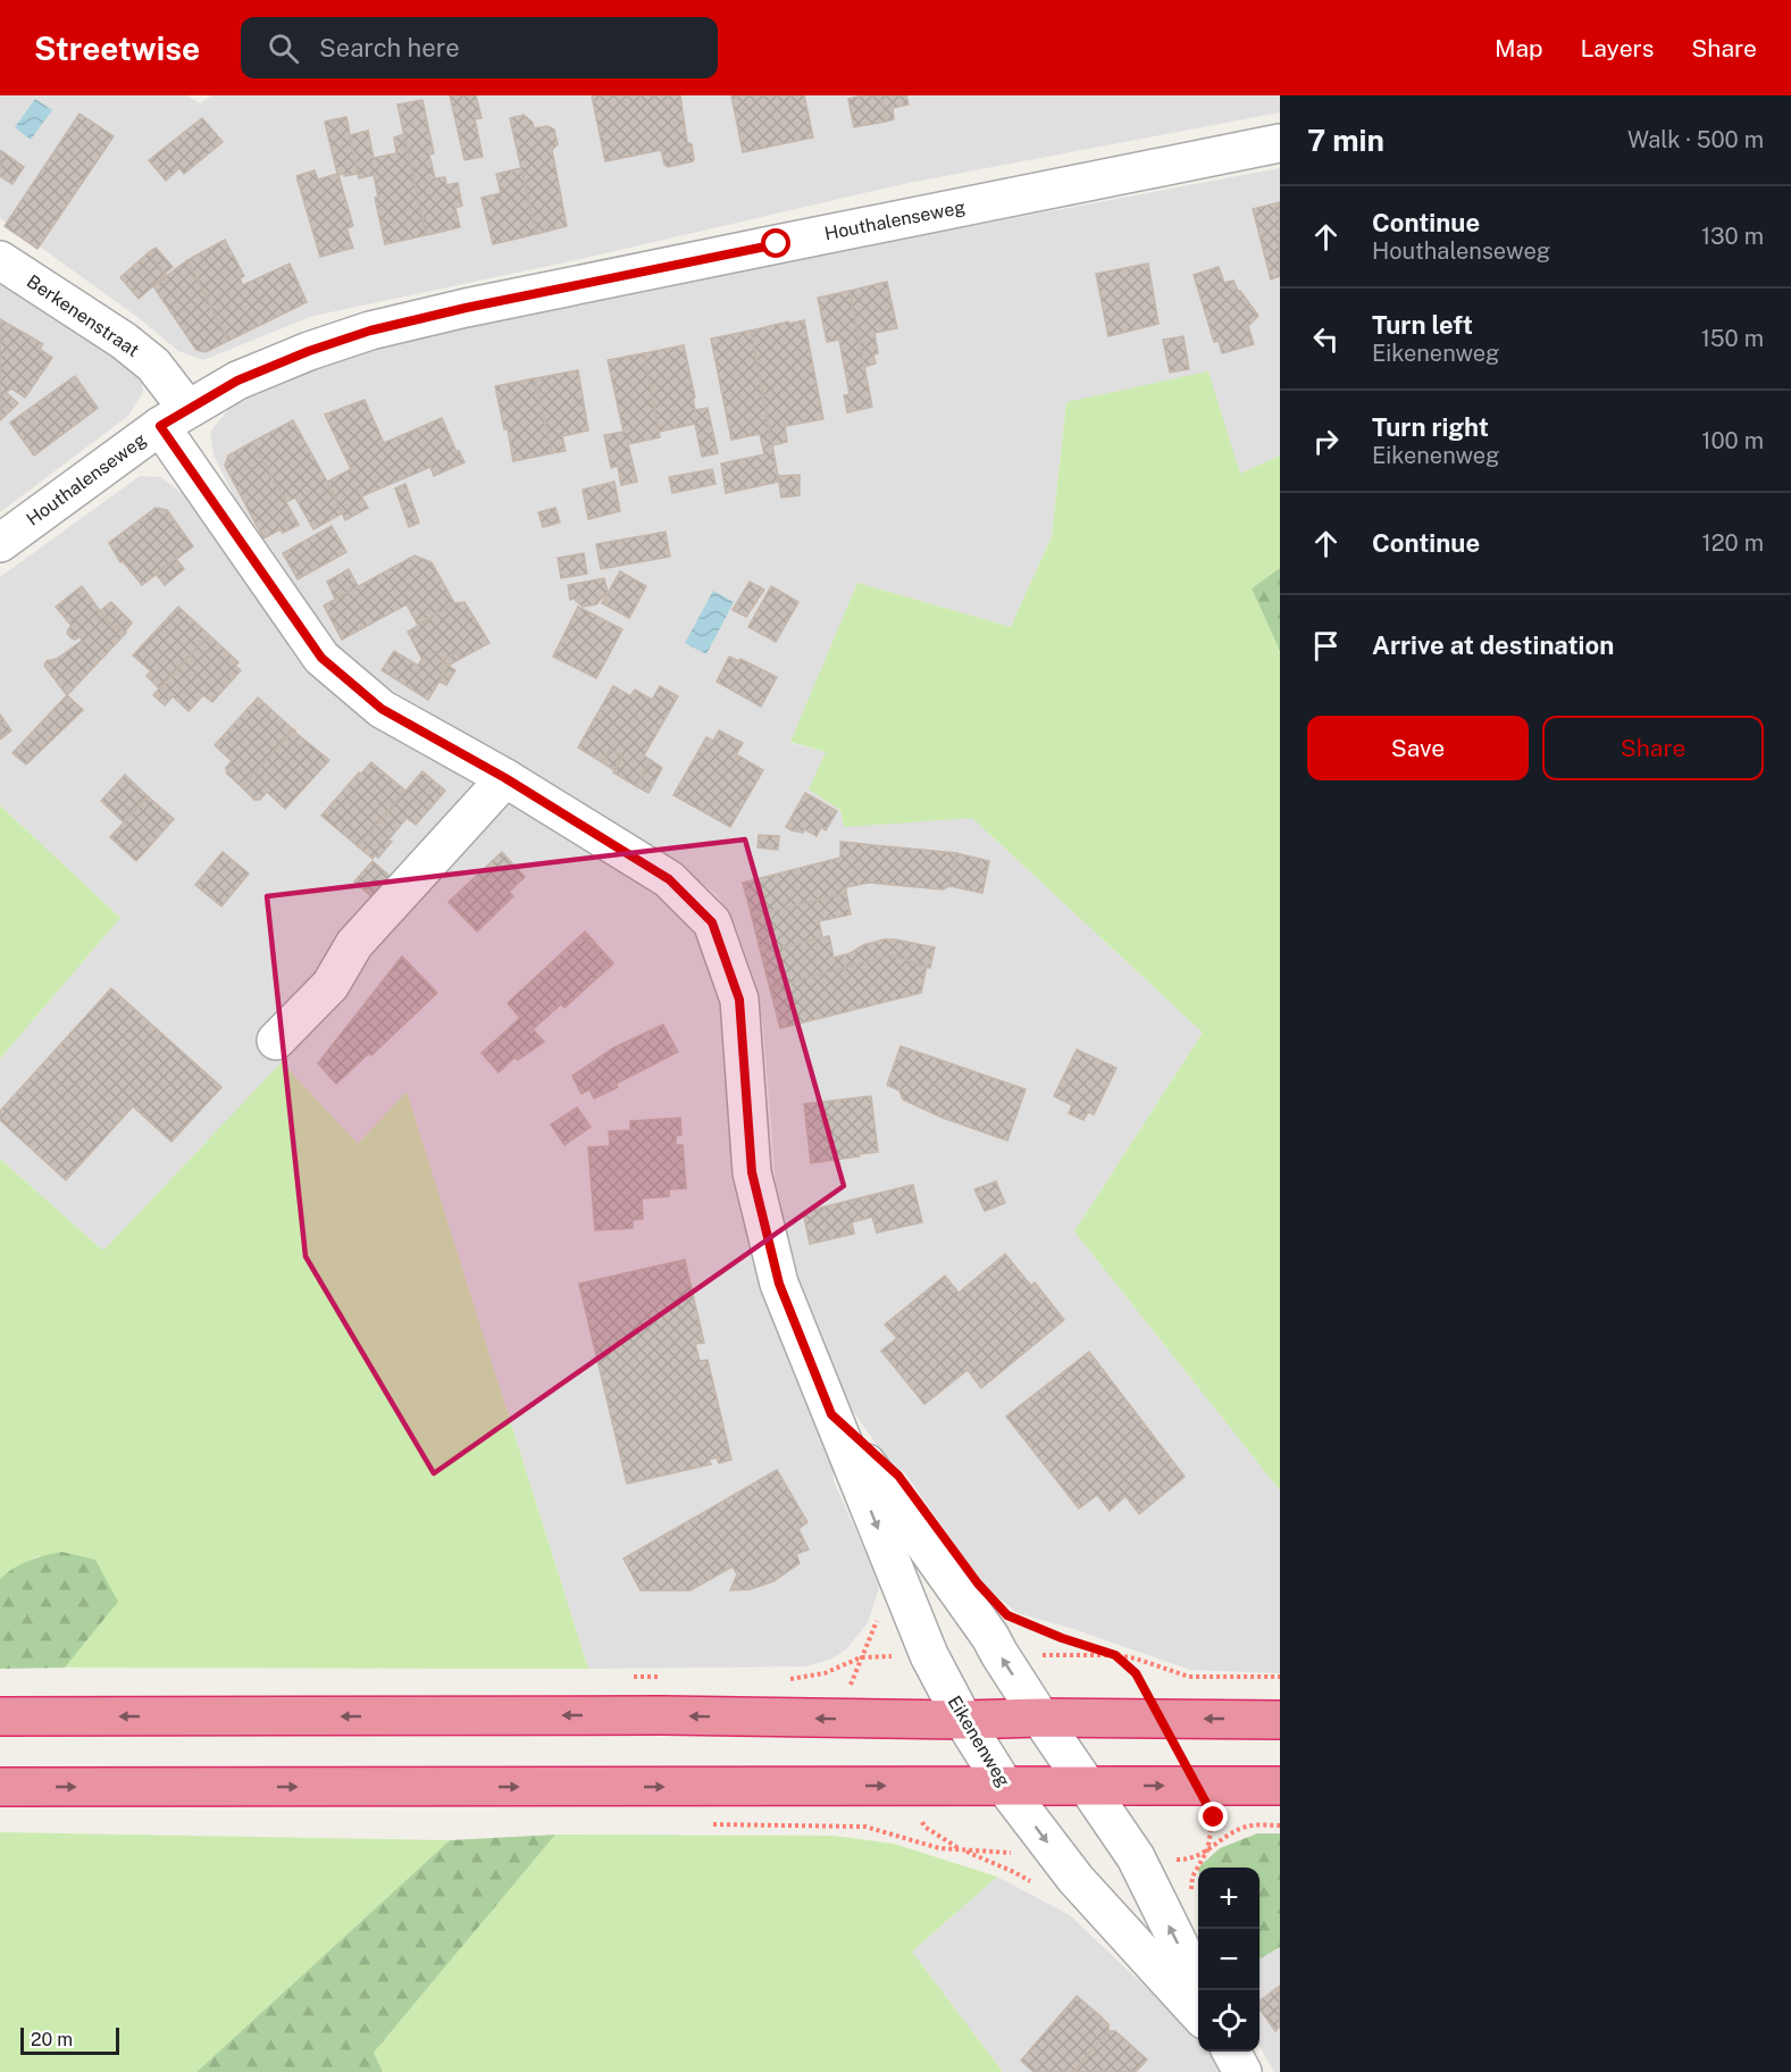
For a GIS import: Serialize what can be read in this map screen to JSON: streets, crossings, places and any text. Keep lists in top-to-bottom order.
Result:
{
  "streets": {
    "street": ["Houthalenseweg", "Berkenenstraat", "Eikenenweg"]
  },
  "crossings": [
    ["Houthalenseweg", "Berkenenstraat"],
    ["Houthalenseweg", "Eikenenweg"],
    ["Berkenenstraat", "Eikenenweg"]
  ],
  "scale_bar": "20 m",
  "page": {
    "header": "Streetwise",
    "search": "Search here",
    "nav": ["Map", "Layers", "Share"],
    "heading": ["7 min", "Walk · 500 m"],
    "list": [
      ["Continue", "Houthalenseweg", "130 m"],
      ["Turn left", "Eikenenweg", "150 m"],
      ["Turn right", "Eikenenweg", "100 m"],
      ["Continue", "120 m"],
      "Arrive at destination"
    ],
    "buttons": ["Save", "Share"],
    "map_buttons": ["+", "−"],
    "scale": "20 m"
  }
}
